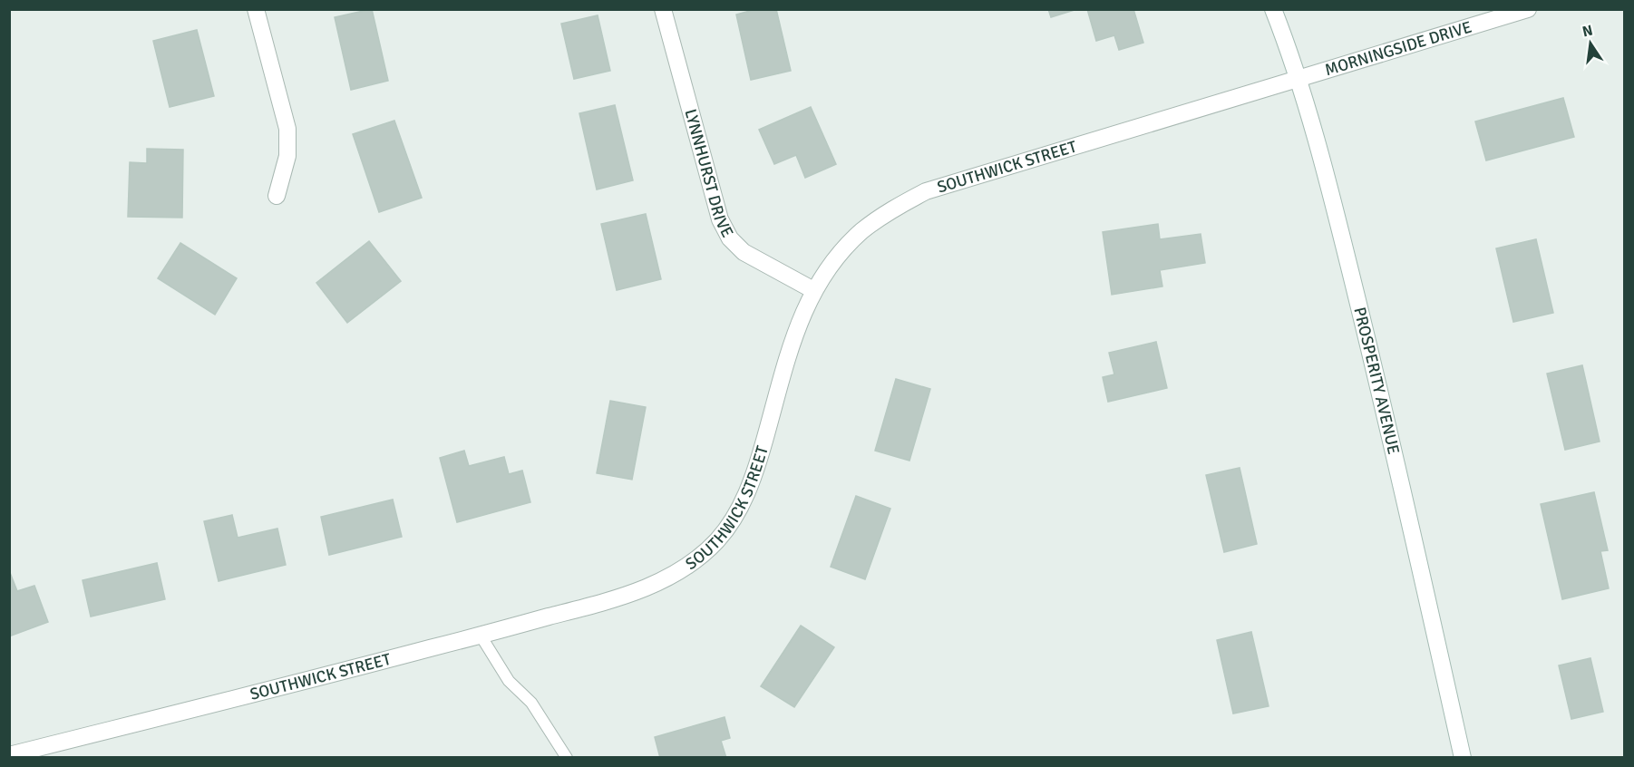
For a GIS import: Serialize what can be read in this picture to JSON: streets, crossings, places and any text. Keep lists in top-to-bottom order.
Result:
{
  "streets": {
    "street": [
      "MORNINGSIDE DRIVE",
      "SOUTHWICK STREET",
      "LYNNHURST DRIVE",
      "PROSPERITY AVENUE"
    ]
  },
  "crossings": [
    ["MORNINGSIDE DRIVE", "SOUTHWICK STREET"],
    ["MORNINGSIDE DRIVE", "PROSPERITY AVENUE"],
    ["SOUTHWICK STREET", "LYNNHURST DRIVE"],
    ["SOUTHWICK STREET", "PROSPERITY AVENUE"]
  ],
  "north": "top"
}
